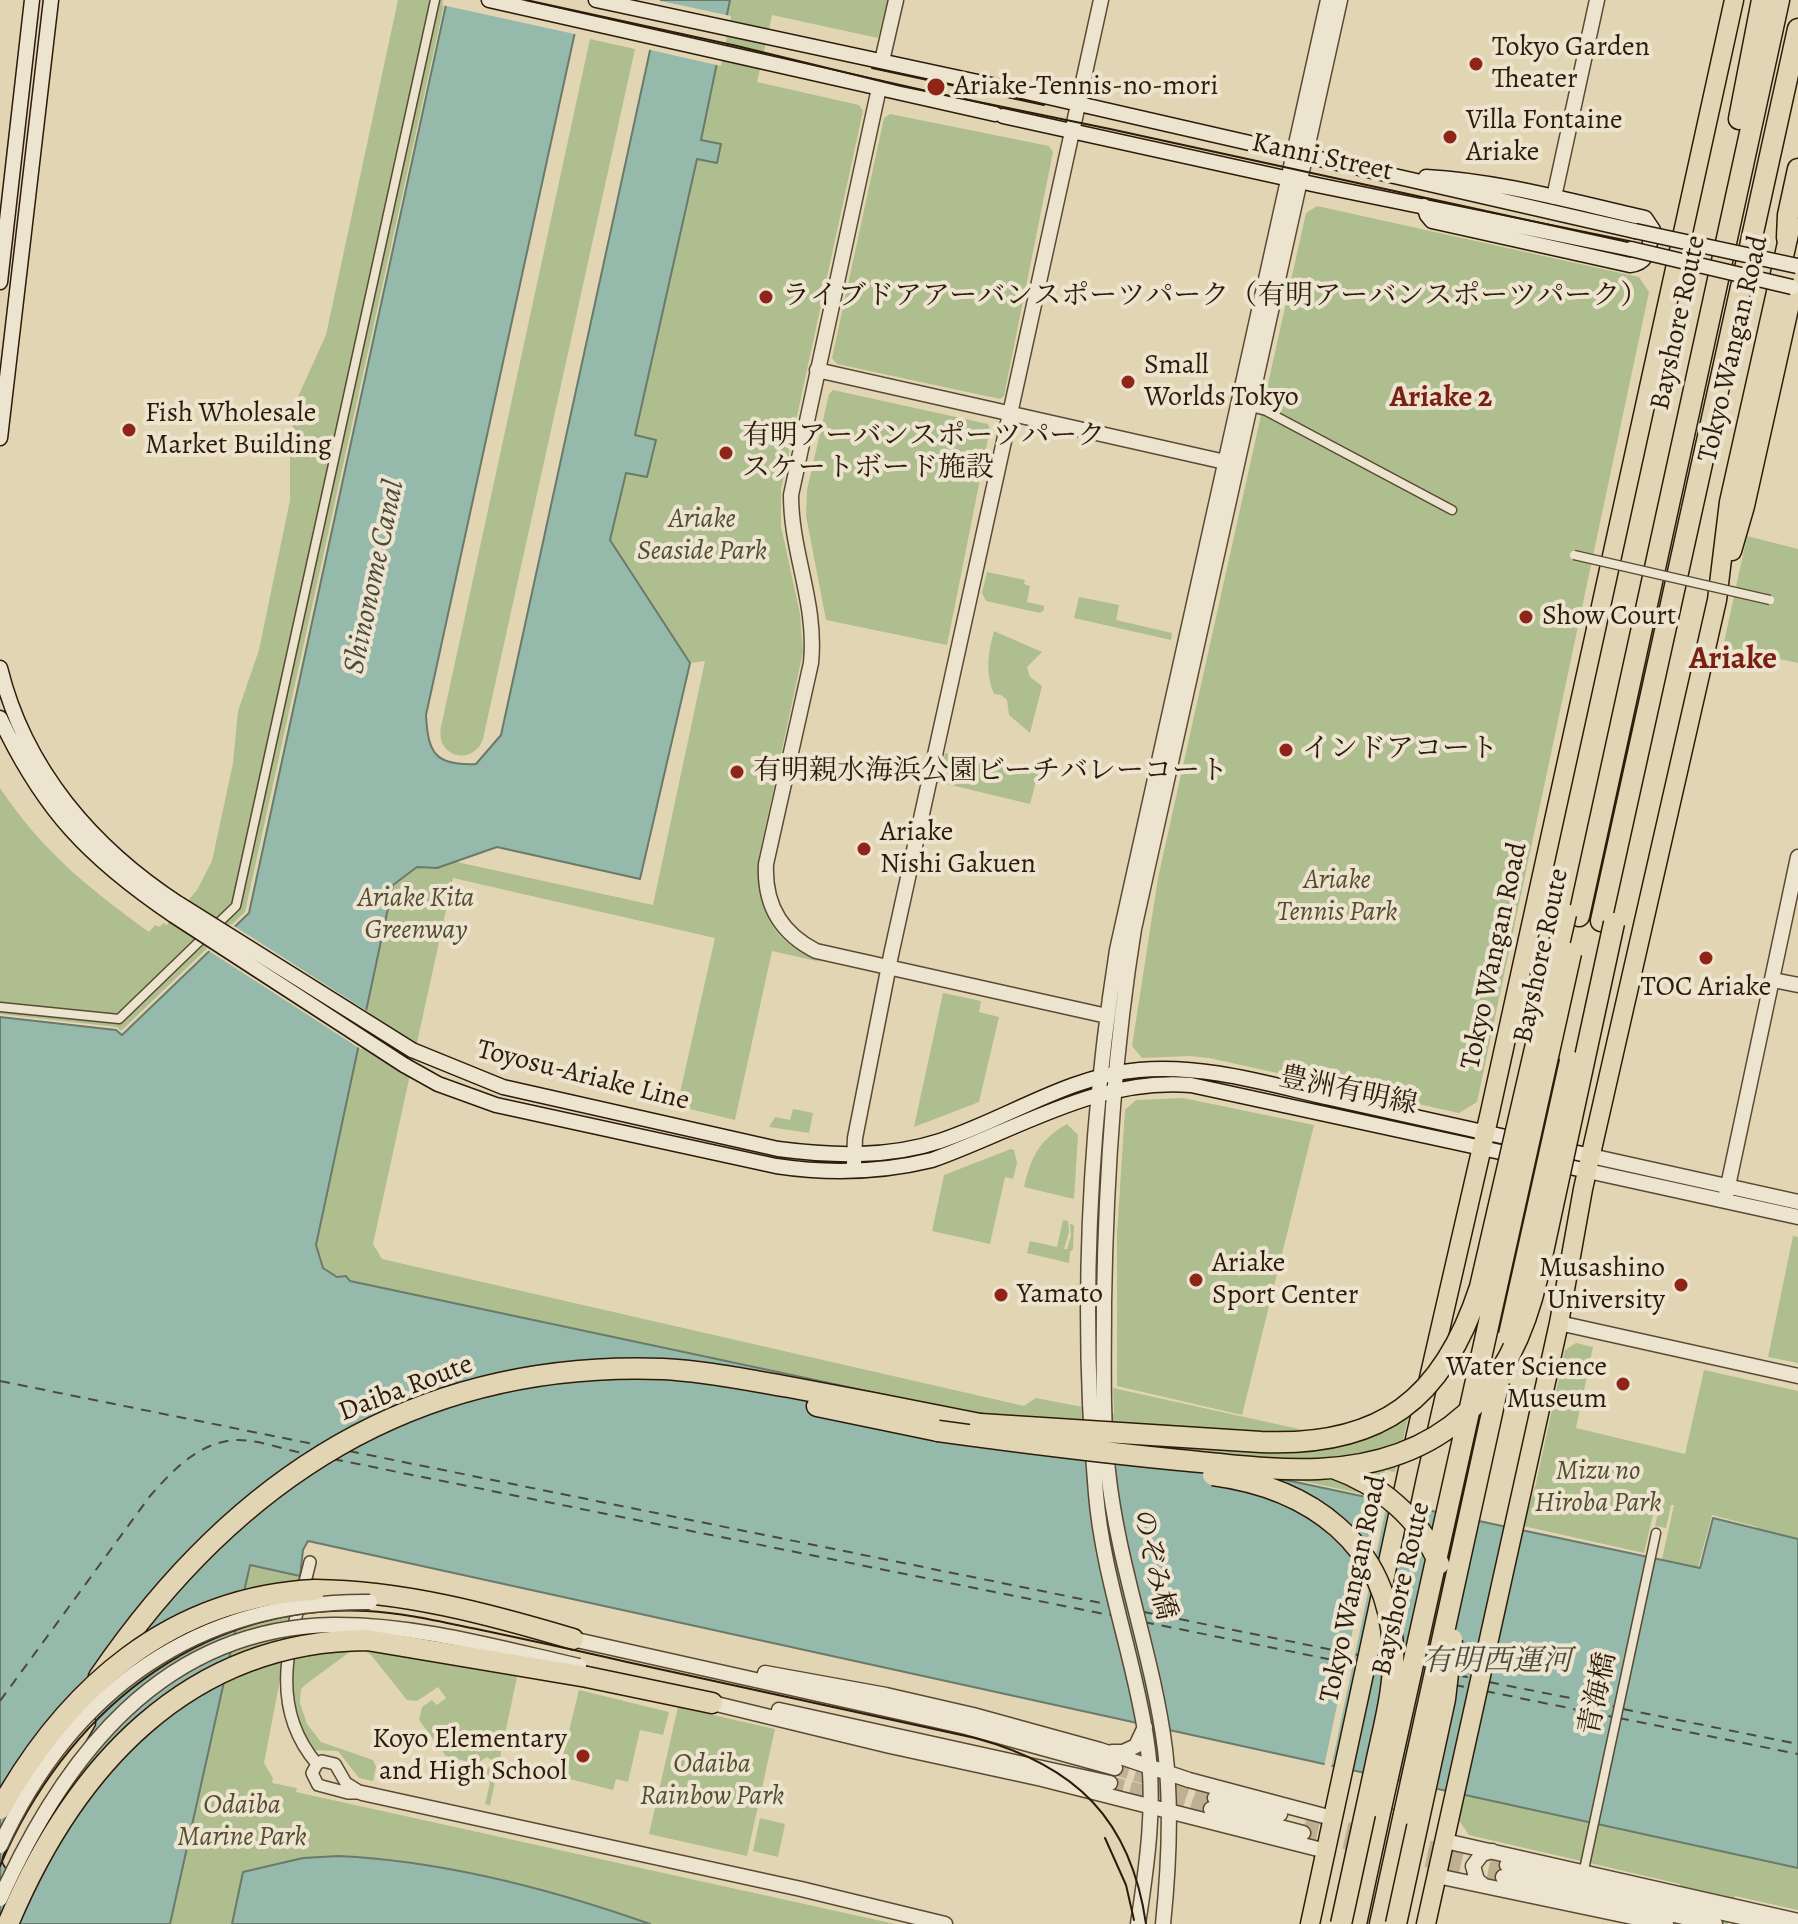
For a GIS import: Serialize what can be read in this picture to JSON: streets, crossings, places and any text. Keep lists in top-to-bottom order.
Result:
{
  "streets": {
    "highway": ["Bayshore Route", "Tokyo Wangan Road", "Daiba Route"],
    "street": [
      "Kanni Street",
      "Toyosu-Ariake Line",
      "豊洲有明線",
      "のぞみ橋",
      "青海橋"
    ]
  },
  "crossings": [
    ["Tokyo Wangan Road", "豊洲有明線"],
    ["Toyosu-Ariake Line", "豊洲有明線"]
  ],
  "districts": ["Ariake 2", "Ariake"],
  "water": ["Shinonome Canal", "有明西運河"],
  "parks": [
    "Ariake Seaside Park",
    "Ariake Tennis Park",
    "Ariake Kita Greenway",
    "Mizu no Hiroba Park",
    "Odaiba Rainbow Park",
    "Odaiba Marine Park"
  ],
  "places": [
    "Tokyo Garden Theater",
    "Ariake-Tennis-no-mori",
    "Villa Fontaine Ariake",
    "ライブドアアーバンスポーツパーク（有明アーバンスポーツパーク）",
    "Small Worlds Tokyo",
    "Fish Wholesale Market Building",
    "有明アーバンスポーツパーク スケートボード施設",
    "Show Court",
    "インドアコート",
    "有明親水海浜公園ビーチバレーコート",
    "Ariake Nishi Gakuen",
    "TOC Ariake",
    "Ariake Sport Center",
    "Musashino University",
    "Yamato",
    "Water Science Museum",
    "Koyo Elementary and High School"
  ]
}
